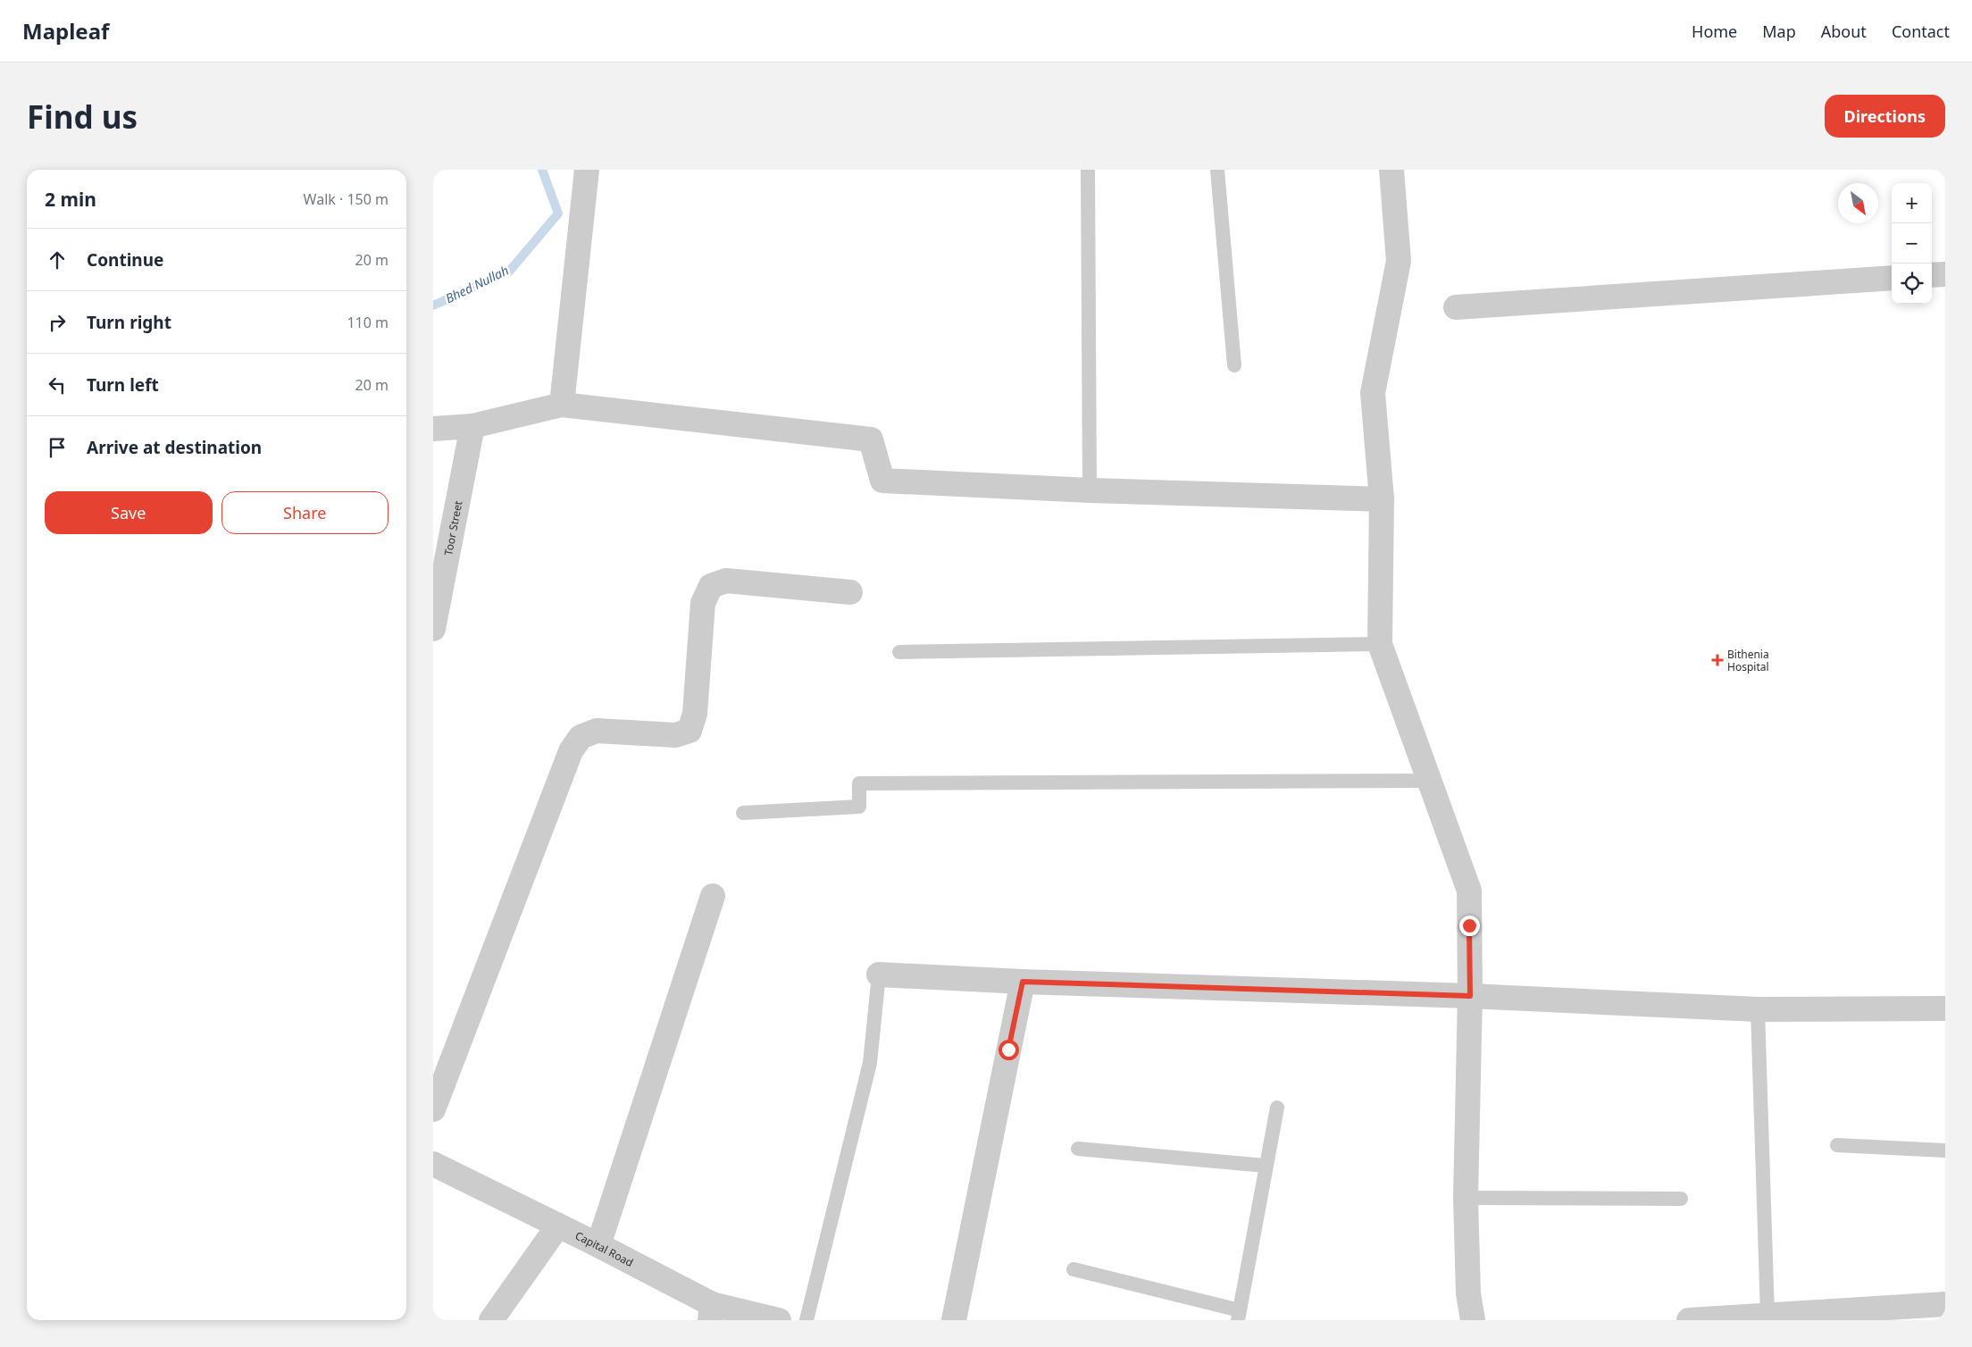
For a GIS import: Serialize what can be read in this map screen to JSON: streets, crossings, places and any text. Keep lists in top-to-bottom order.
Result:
{
  "streets": {
    "street": ["Toor Street", "Capital Road"]
  },
  "water": ["Bhed Nullah"],
  "places": {
    "health": ["Bithenia Hospital"]
  },
  "north": "bottom right",
  "page": {
    "header": "Mapleaf",
    "nav": [
      "Home",
      "Map",
      "About",
      "Contact"
    ],
    "buttons": [
      "Directions",
      ["Save", "Share"]
    ],
    "title": "Find us",
    "heading": ["2 min", "Walk · 150 m"],
    "map_buttons": ["+", "−"],
    "list": [
      ["Continue", "20 m"],
      ["Turn right", "110 m"],
      ["Turn left", "20 m"],
      "Arrive at destination"
    ]
  }
}
